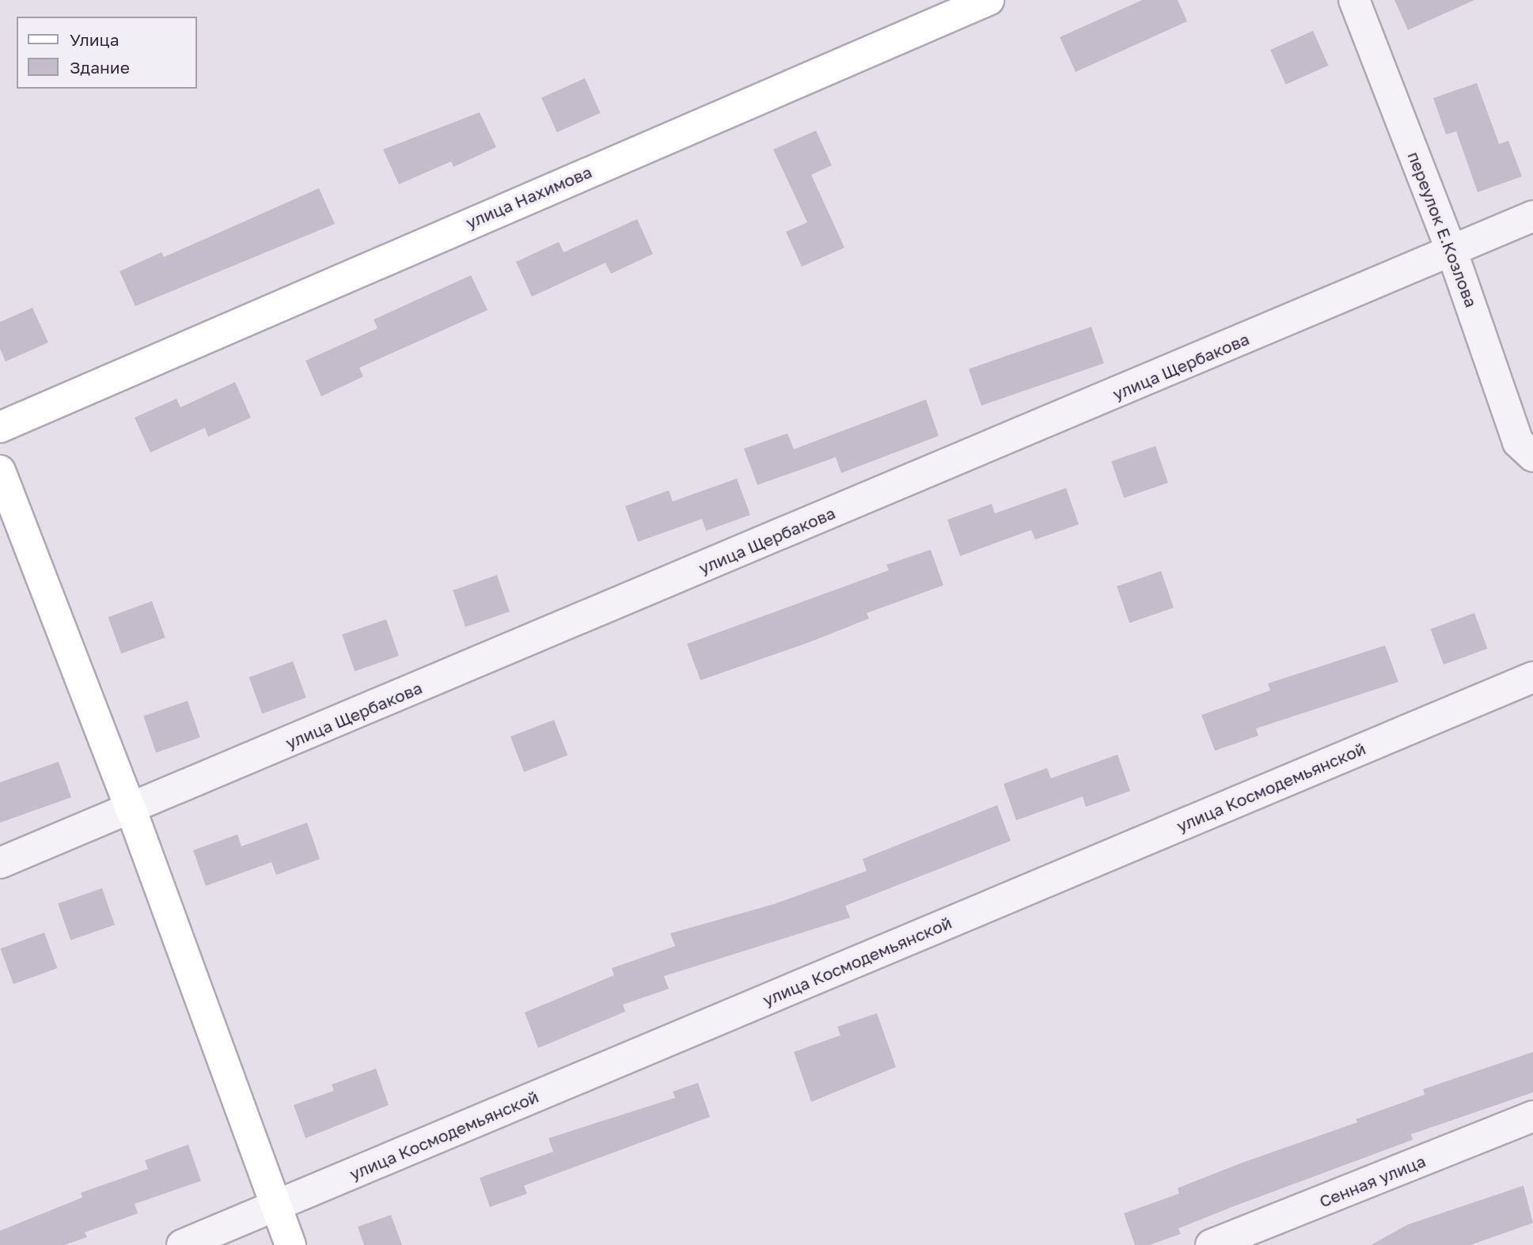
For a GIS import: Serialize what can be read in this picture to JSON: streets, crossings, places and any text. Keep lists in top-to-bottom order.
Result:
{
  "streets": {
    "main road": ["улица Нахимова"],
    "street": [
      "переулок Е.Козлова",
      "улица Щербакова",
      "улица Космодемьянской",
      "Сенная улица"
    ]
  },
  "crossings": [
    ["переулок Е.Козлова", "улица Щербакова"]
  ],
  "legend": ["Улица", "Здание"]
}
